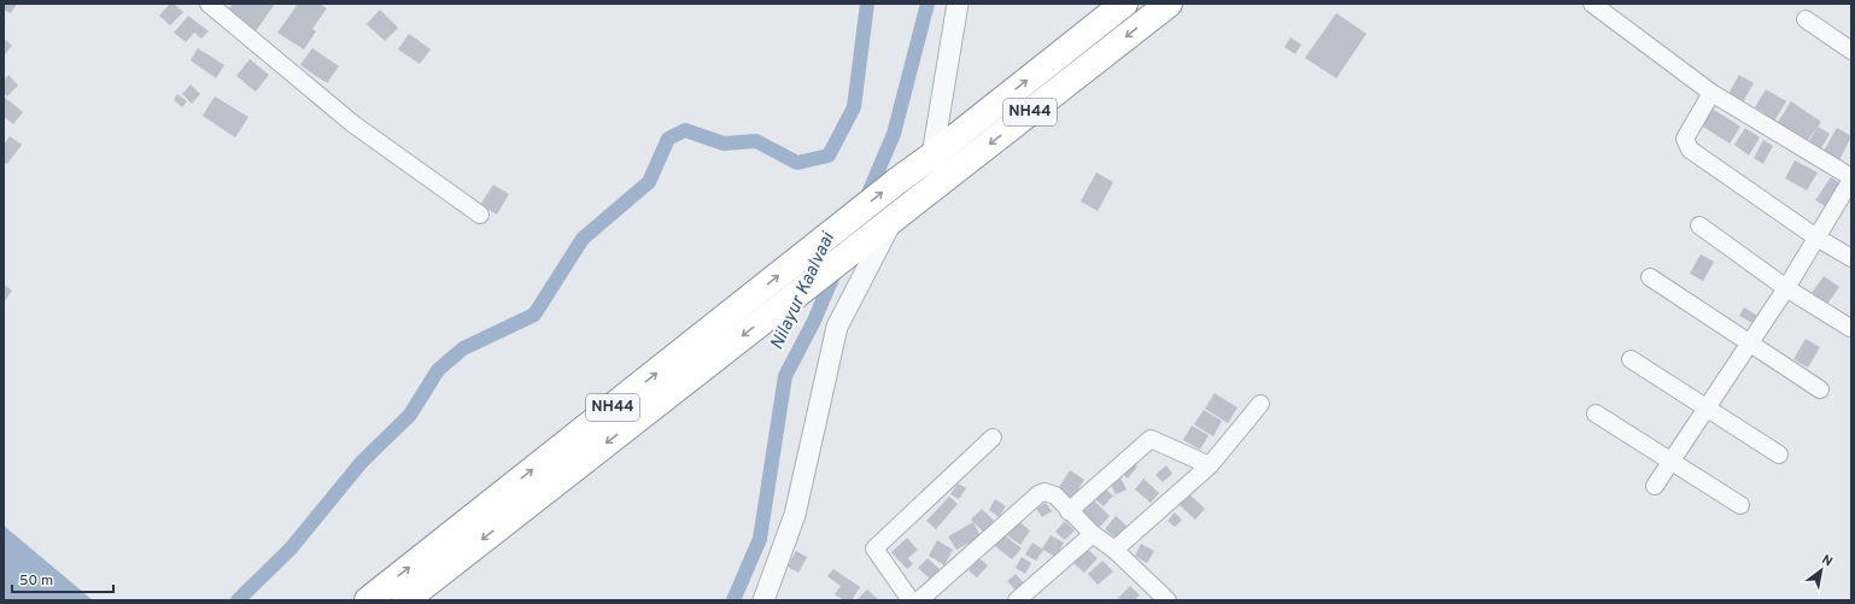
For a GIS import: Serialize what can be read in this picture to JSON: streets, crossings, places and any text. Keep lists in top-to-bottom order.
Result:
{
  "streets": {
    "highway": ["NH44"]
  },
  "water": ["Nilayur Kaalvaai"],
  "scale_bar": "50 m",
  "north": "top right"
}
